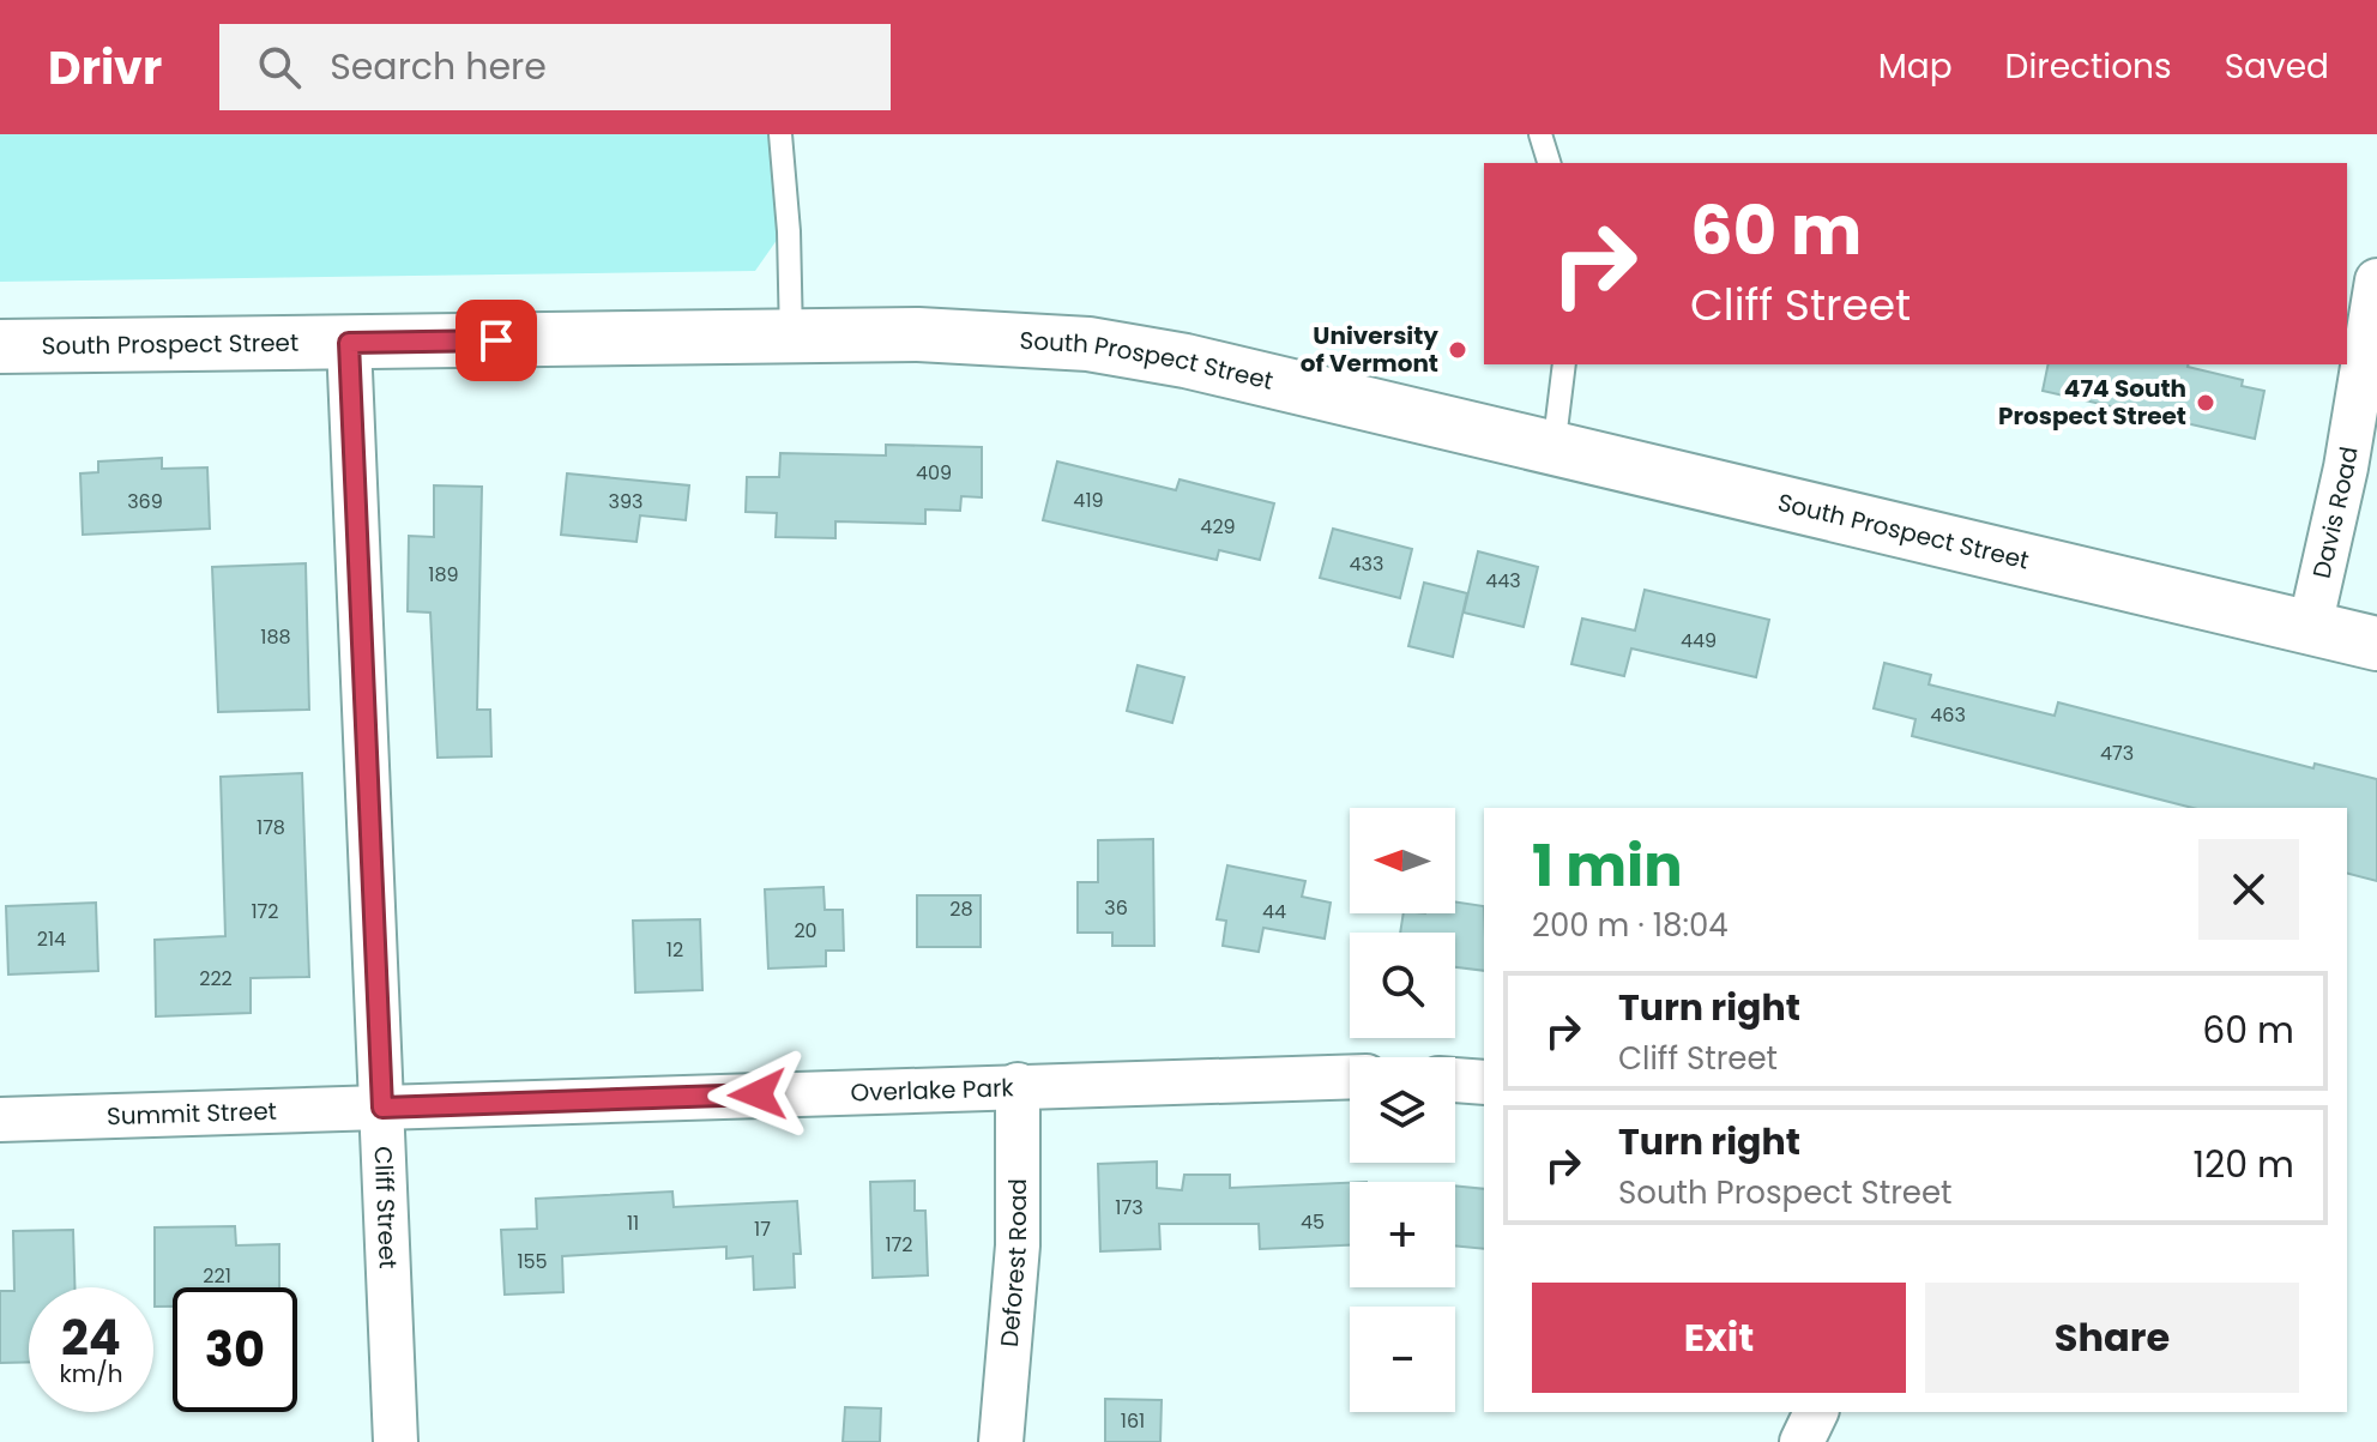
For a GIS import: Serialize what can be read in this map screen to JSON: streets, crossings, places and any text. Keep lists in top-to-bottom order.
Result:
{
  "streets": {
    "street": [
      "South Prospect Street",
      "Davis Road",
      "Overlake Park",
      "Summit Street",
      "Cliff Street",
      "Deforest Road"
    ]
  },
  "crossings": [
    ["South Prospect Street", "Davis Road"],
    ["South Prospect Street", "Cliff Street"],
    ["Overlake Park", "Summit Street"],
    ["Overlake Park", "Cliff Street"],
    ["Overlake Park", "Deforest Road"],
    ["Summit Street", "Cliff Street"]
  ],
  "places": ["University of Vermont", "474 South Prospect Street"],
  "house_numbers": [
    "409",
    "419",
    "369",
    "393",
    "429",
    "433",
    "189",
    "443",
    "188",
    "449",
    "463",
    "473",
    "178",
    "36",
    "28",
    "172",
    "44",
    "20",
    "214",
    "12",
    "222",
    "173",
    "45",
    "11",
    "17",
    "172",
    "155",
    "221",
    "161"
  ],
  "north": "left",
  "page": {
    "header": "Drivr",
    "search": "Search here",
    "nav": ["Map", "Directions", "Saved"],
    "turn": ["60 m", "Cliff Street"],
    "map_buttons": ["+", "−"],
    "heading": ["1 min", "200 m · 18:04"],
    "list": [
      {
        "name": "Turn right",
        "note": "Cliff Street",
        "value": "60 m"
      },
      {
        "name": "Turn right",
        "note": "South Prospect Street",
        "value": "120 m"
      }
    ],
    "buttons": ["Exit", "Share"],
    "speed": "24 km/h",
    "limit": "30"
  }
}
